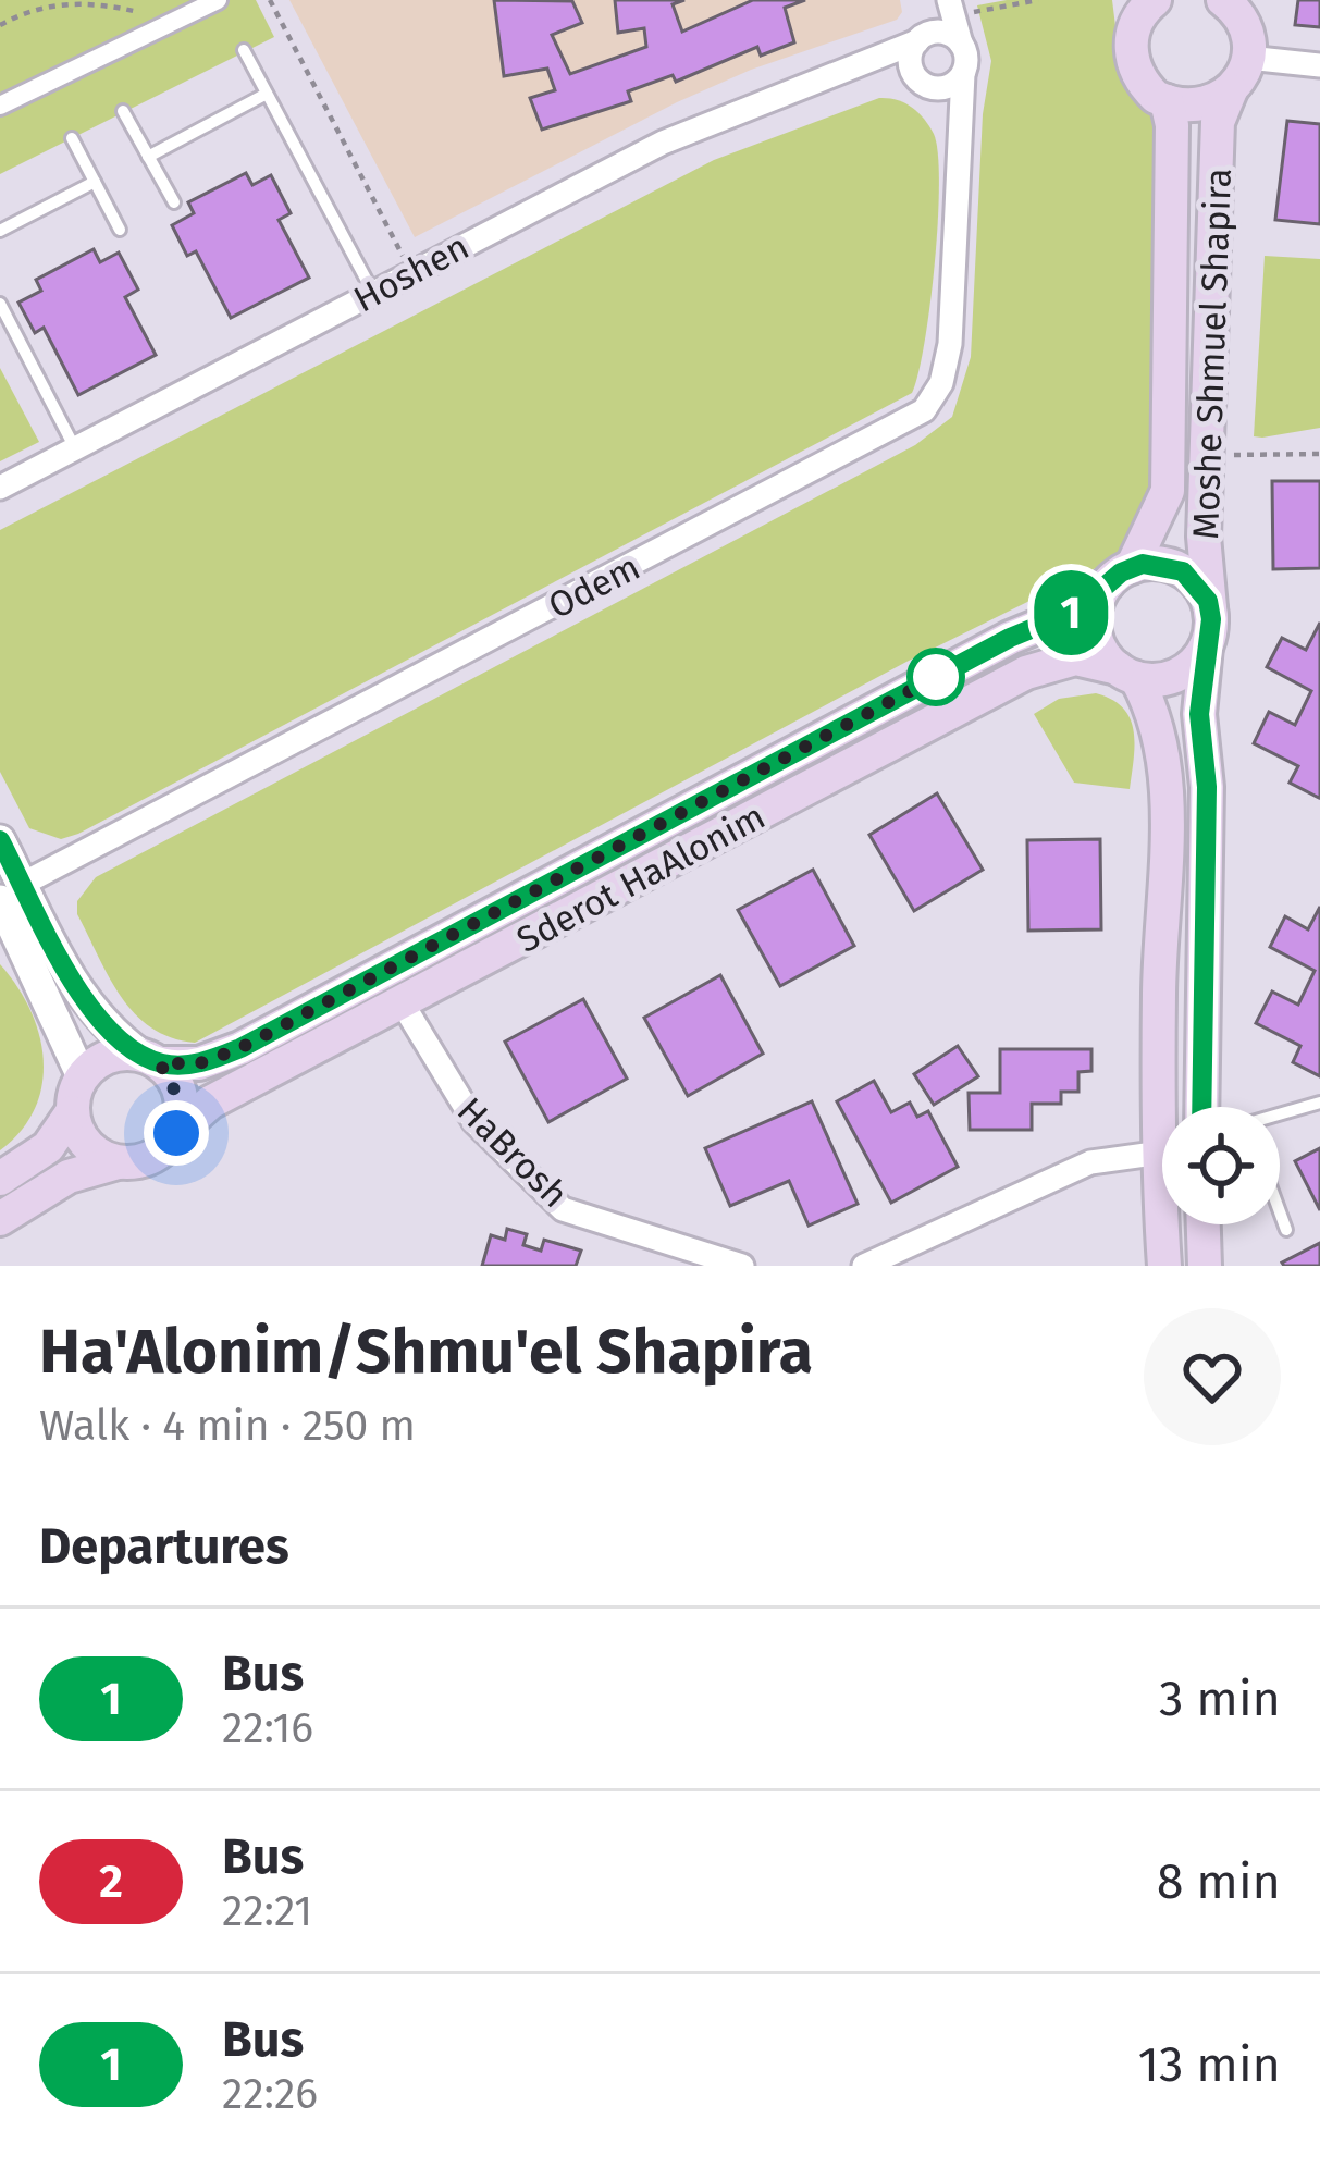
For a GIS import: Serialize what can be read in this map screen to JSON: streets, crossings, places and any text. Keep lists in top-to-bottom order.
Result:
{
  "streets": {
    "main road": ["Moshe Shmuel Shapira", "Sderot HaAlonim"],
    "street": ["Hoshen", "Odem", "HaBrosh"]
  },
  "crossings": [
    ["Hoshen", "Odem"],
    ["Moshe Shmuel Shapira", "Sderot HaAlonim"],
    ["Sderot HaAlonim", "HaBrosh"]
  ],
  "lines": ["bus line 1"],
  "page": {
    "on_map": "1",
    "heading": [
      ["Ha'Alonim/Shmu'el Shapira", "Walk · 4 min · 250 m"],
      "Departures"
    ],
    "list": [
      {
        "mark": "1",
        "name": "Bus",
        "note": "22:16",
        "value": "3 min"
      },
      {
        "mark": "2",
        "name": "Bus",
        "note": "22:21",
        "value": "8 min"
      },
      {
        "mark": "1",
        "name": "Bus",
        "note": "22:26",
        "value": "13 min"
      }
    ]
  }
}
